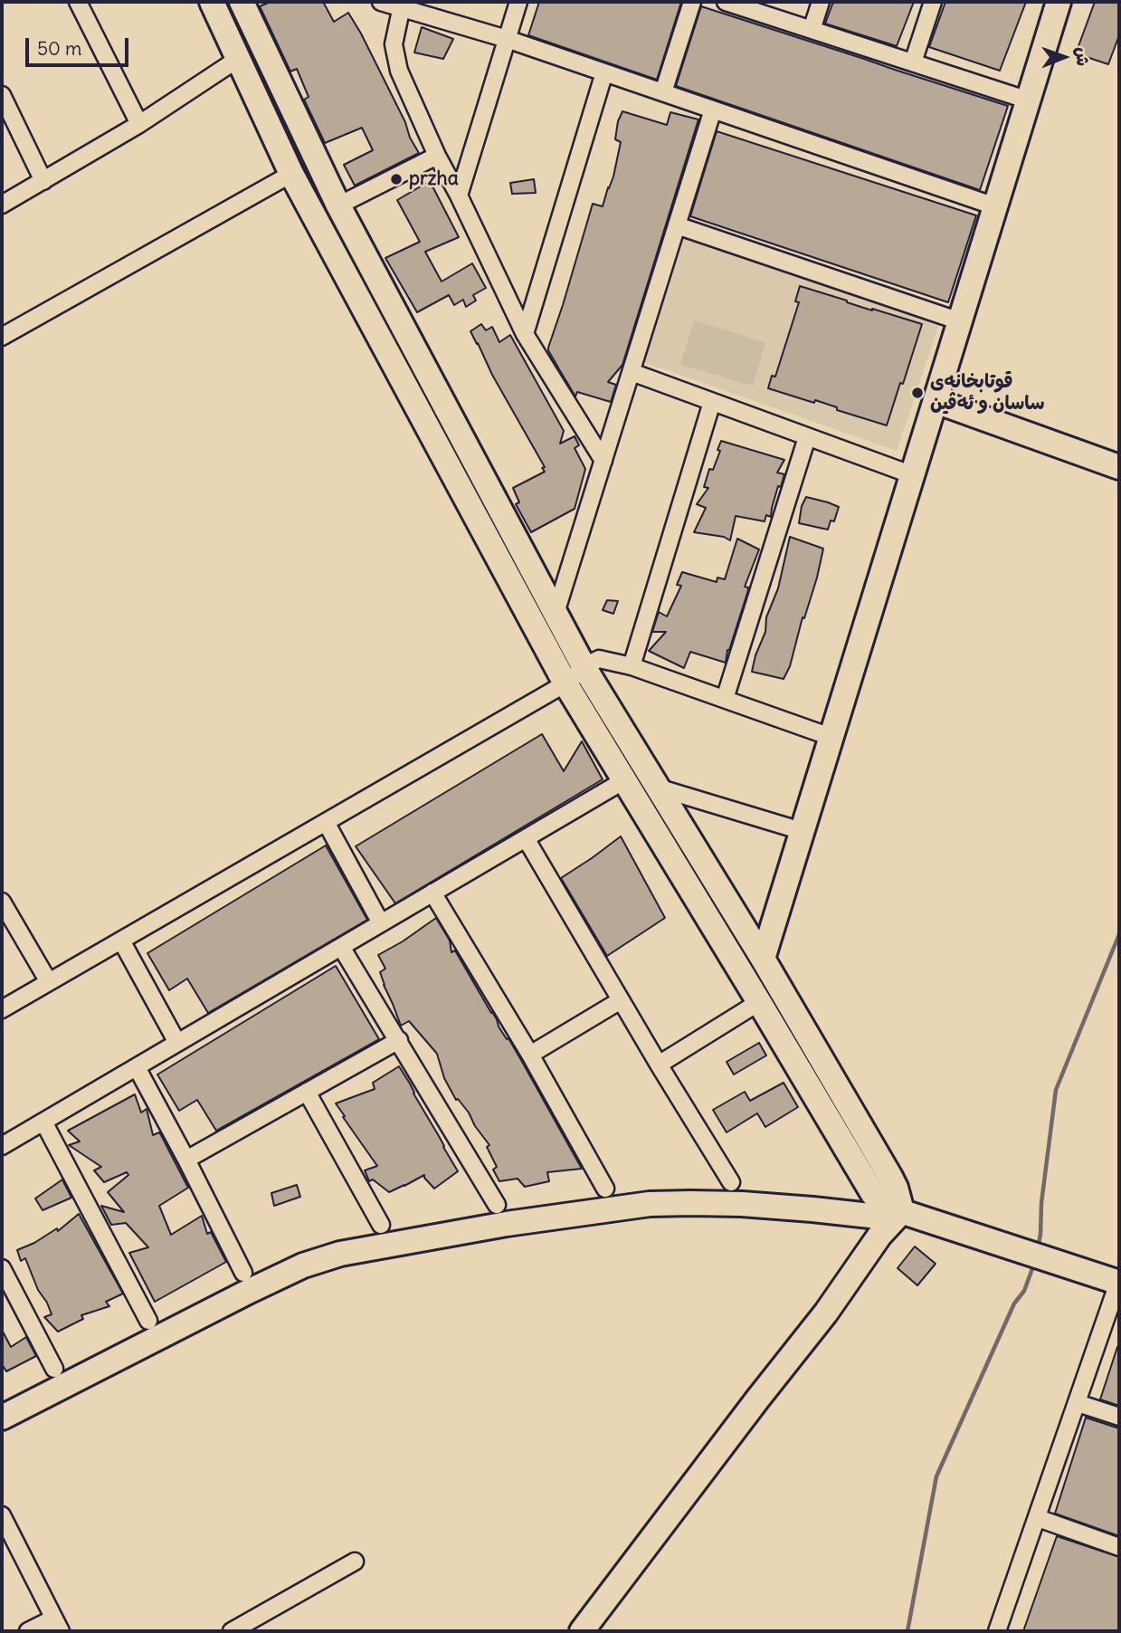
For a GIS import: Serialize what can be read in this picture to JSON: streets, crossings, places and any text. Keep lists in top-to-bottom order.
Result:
{
  "places": ["przha", "قوتابخانەی ساسان و ئەڤین"],
  "scale_bar": "50 m",
  "north": "right"
}
